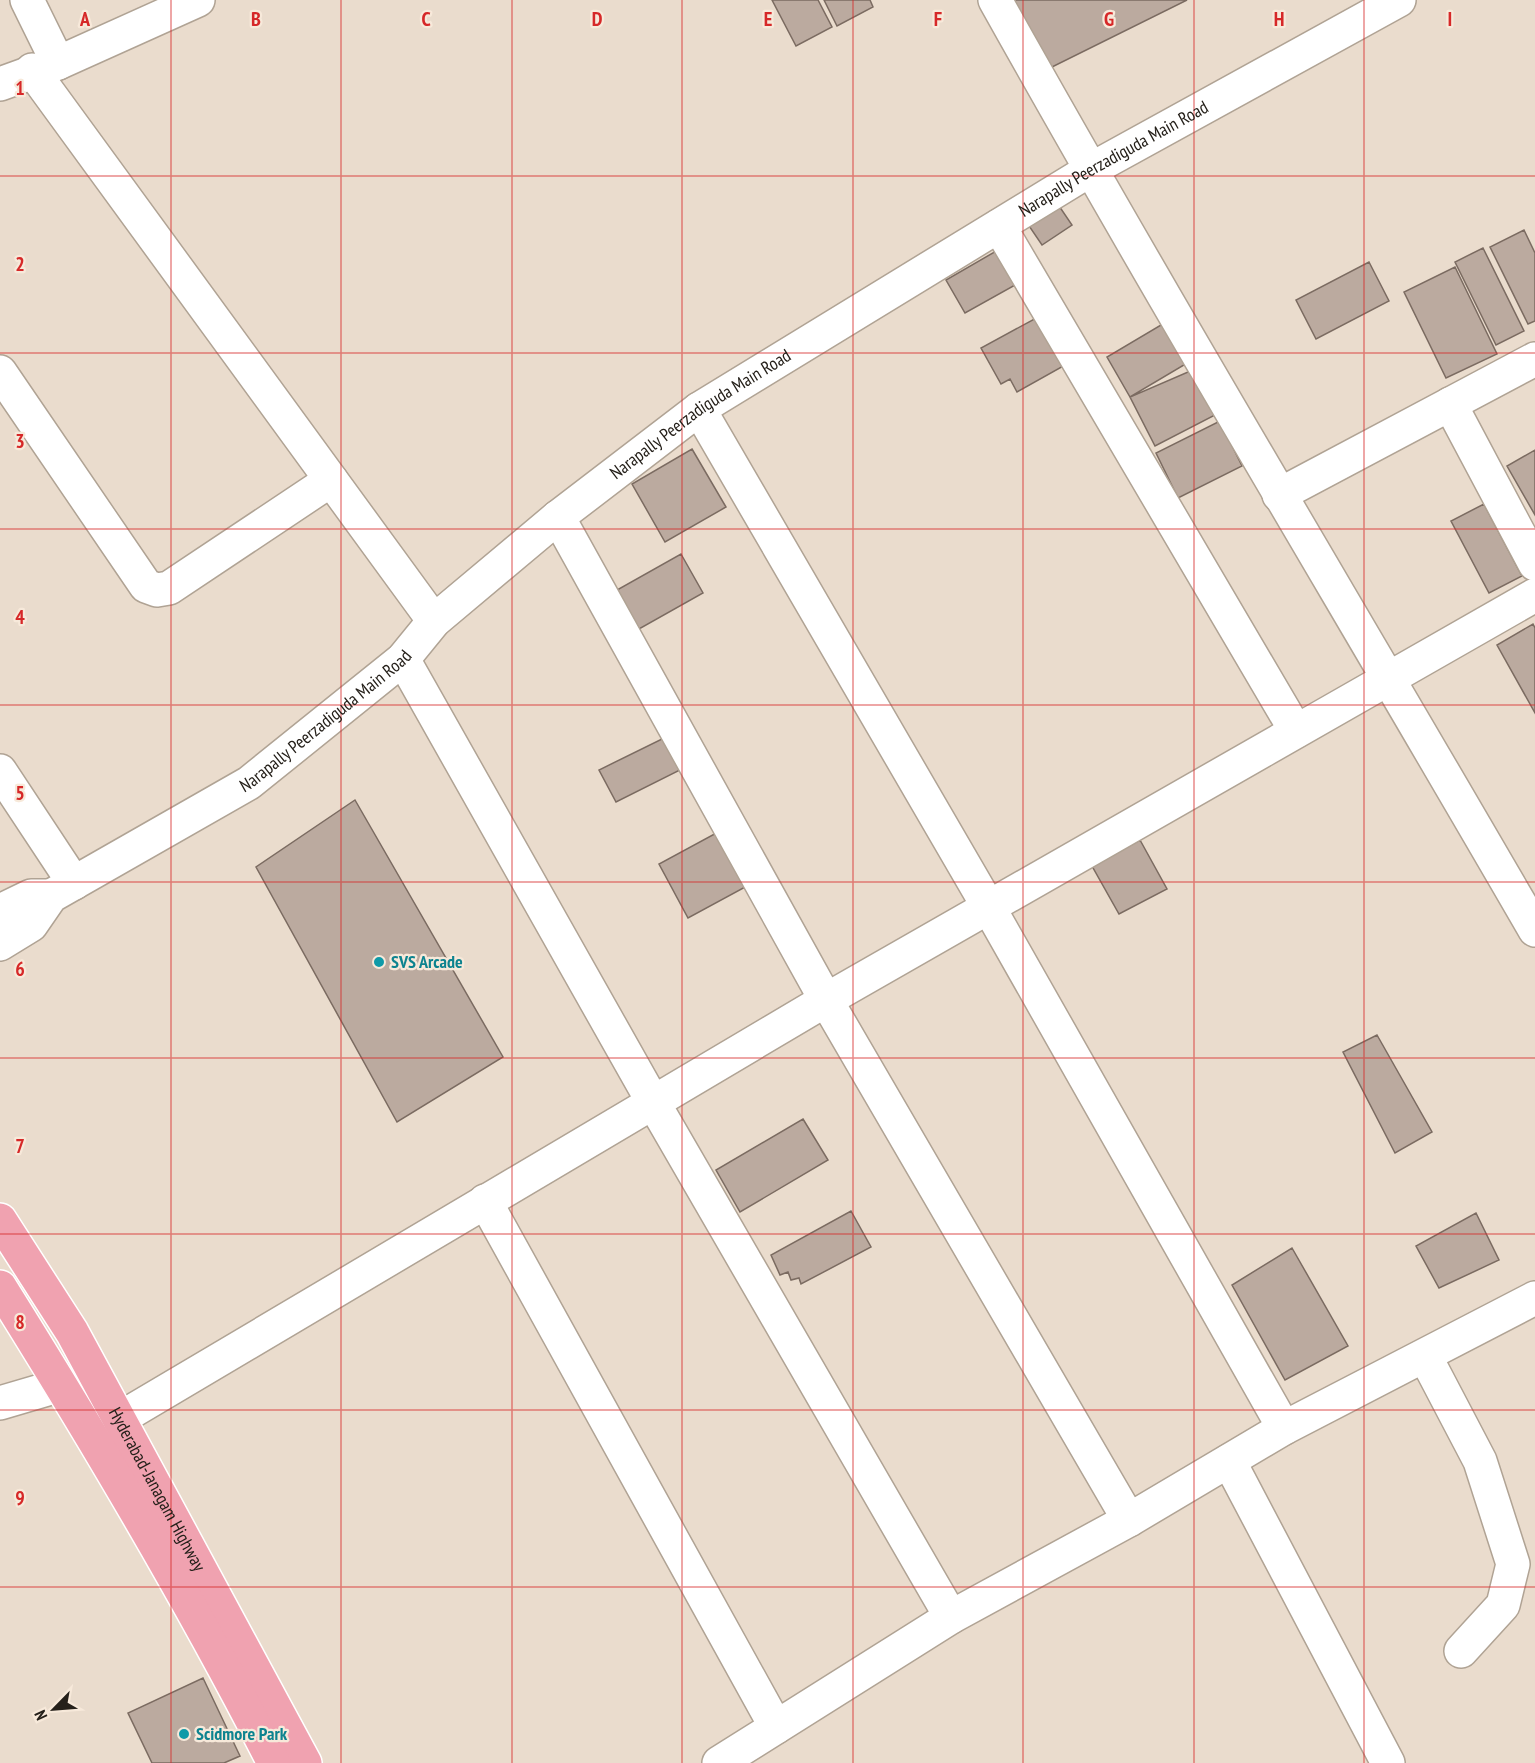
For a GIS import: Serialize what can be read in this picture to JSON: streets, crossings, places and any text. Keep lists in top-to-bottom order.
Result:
{
  "streets": {
    "highway": ["Hyderabad-Janagam Highway"],
    "street": ["Narapally Peerzadiguda Main Road"]
  },
  "places": ["SVS Arcade", "Scidmore Park"],
  "north": "bottom left",
  "grid": {
    "columns": [
      "A",
      "B",
      "C",
      "D",
      "E",
      "F",
      "G",
      "H",
      "I"
    ],
    "rows": [
      "1",
      "2",
      "3",
      "4",
      "5",
      "6",
      "7",
      "8",
      "9"
    ]
  }
}
